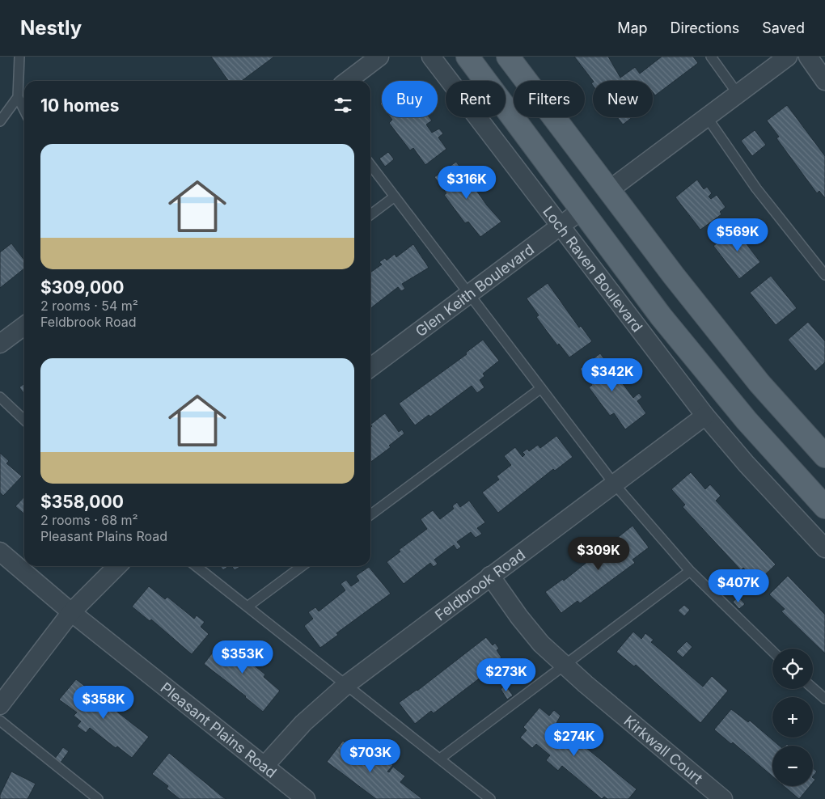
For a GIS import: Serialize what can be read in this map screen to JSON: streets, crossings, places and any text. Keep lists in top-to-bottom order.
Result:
{
  "streets": {
    "main road": ["Loch Raven Boulevard"],
    "street": [
      "Glen Keith Boulevard",
      "Feldbrook Road",
      "Pleasant Plains Road",
      "Kirkwall Court"
    ]
  },
  "crossings": [
    ["Loch Raven Boulevard", "Glen Keith Boulevard"],
    ["Loch Raven Boulevard", "Feldbrook Road"],
    ["Feldbrook Road", "Pleasant Plains Road"],
    ["Feldbrook Road", "Kirkwall Court"]
  ],
  "page": {
    "header": "Nestly",
    "nav": ["Map", "Directions", "Saved"],
    "chip": [
      "Buy",
      "Rent",
      "Filters",
      "New"
    ],
    "heading": "10 homes",
    "list": [
      {
        "name": "$309,000",
        "note": "2 rooms · 54 m² · Feldbrook Road"
      },
      {
        "name": "$358,000",
        "note": "2 rooms · 68 m² · Pleasant Plains Road"
      }
    ],
    "price": [
      "$316K",
      "$569K",
      "$342K",
      "$309K",
      "$407K",
      "$353K",
      "$273K",
      "$358K",
      "$274K",
      "$703K"
    ],
    "map_buttons": ["+", "−"]
  }
}
